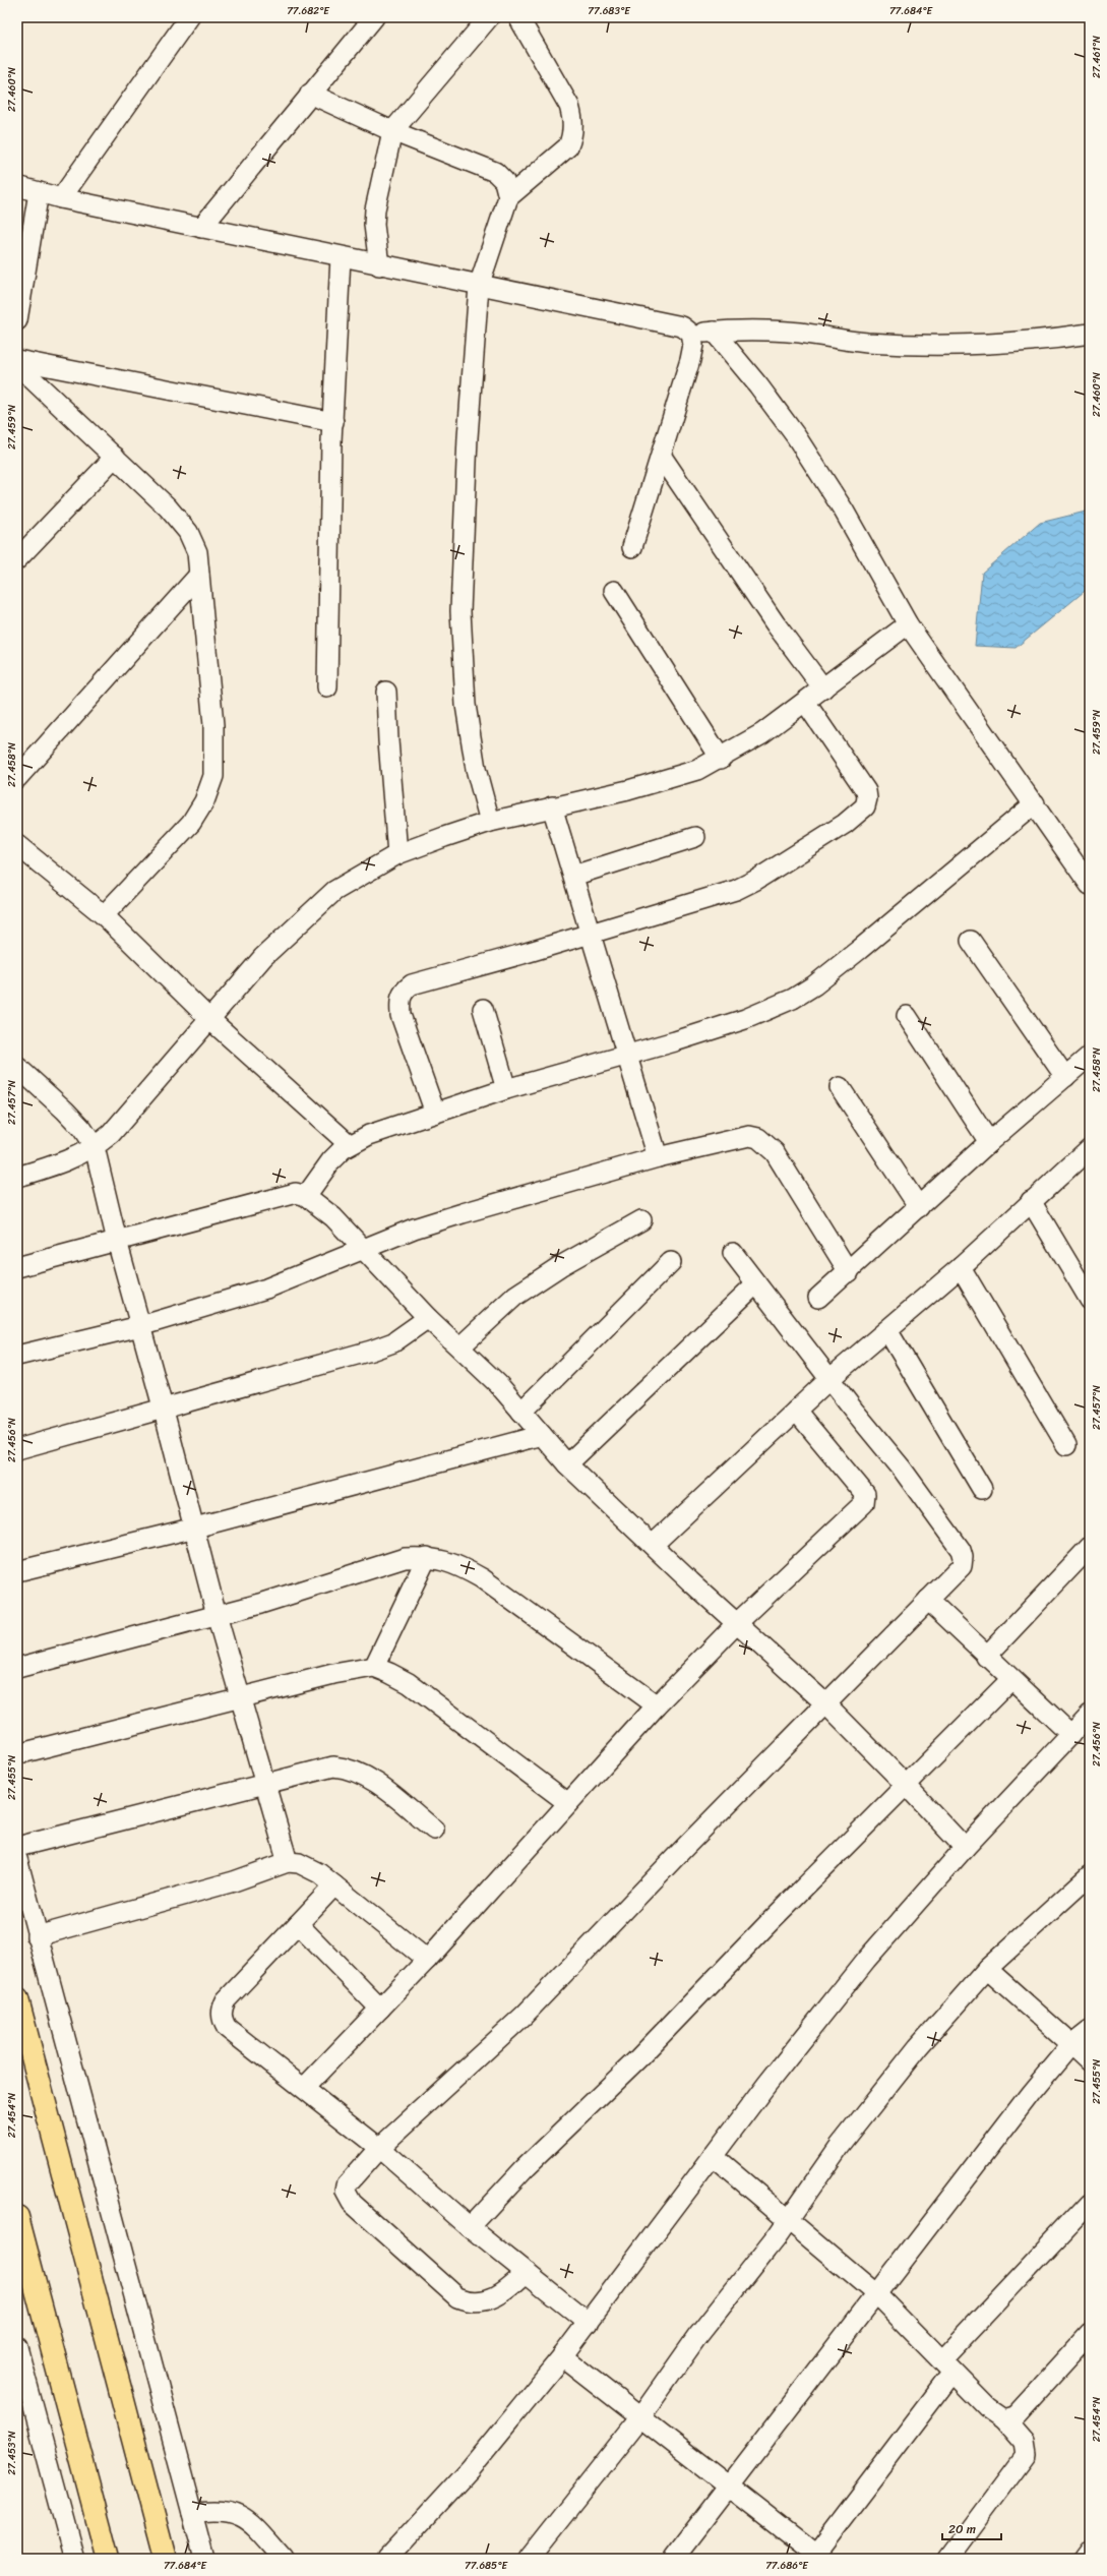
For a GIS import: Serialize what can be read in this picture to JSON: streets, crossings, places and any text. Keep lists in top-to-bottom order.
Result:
{
  "scale_bar": "20 m",
  "coordinates": [
    "77.682°E",
    "77.683°E",
    "77.684°E",
    "27.461°N",
    "27.460°N",
    "27.459°N",
    "27.458°N",
    "27.457°N",
    "27.456°N",
    "27.455°N",
    "27.454°N",
    "27.453°N",
    "77.685°E",
    "77.686°E"
  ]
}
